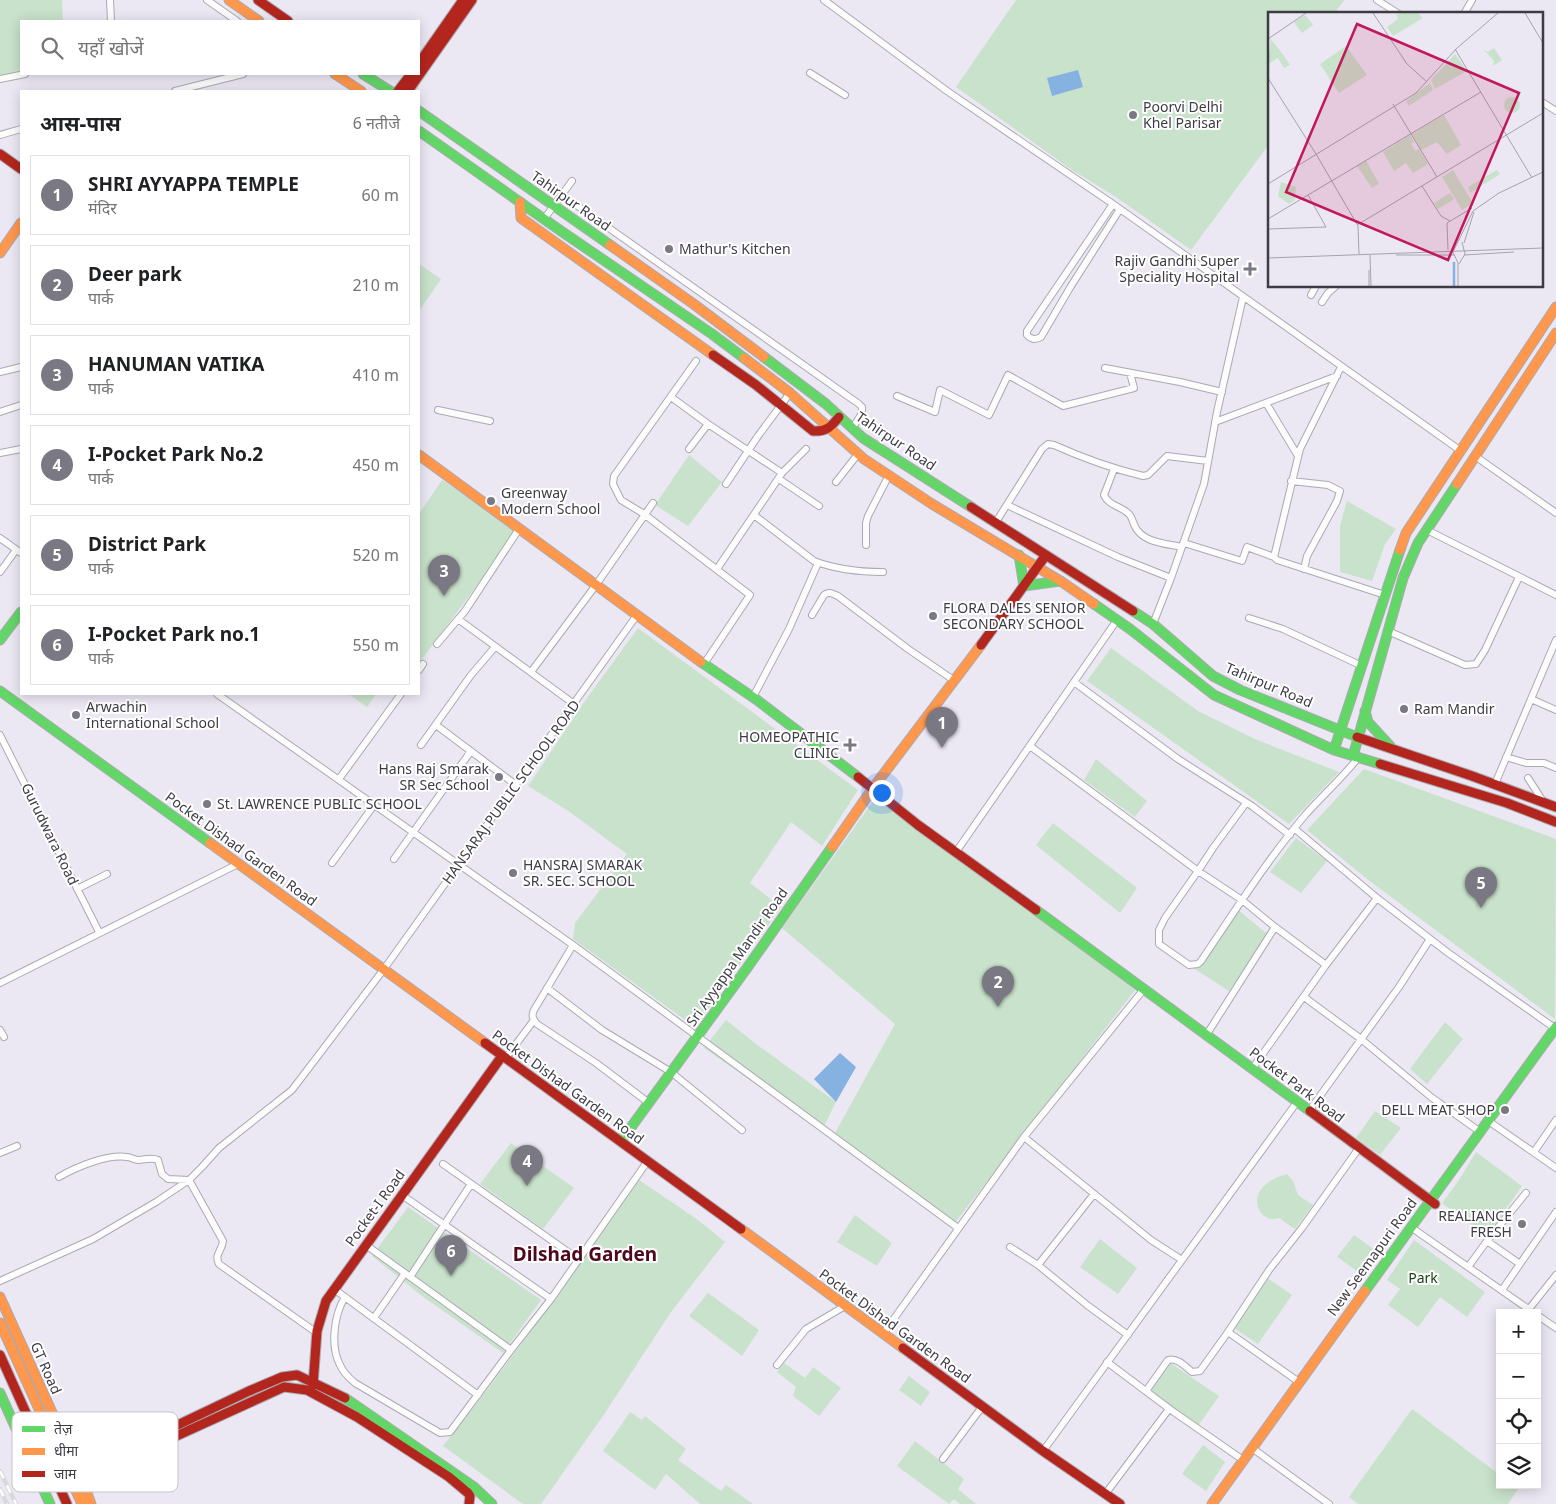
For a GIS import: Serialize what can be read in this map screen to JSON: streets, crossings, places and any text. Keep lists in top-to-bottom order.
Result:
{
  "streets": {
    "main road": [
      "Tahirpur Road",
      "Pocket Dishad Garden Road",
      "Sri Ayyappa Mandir Road",
      "Pocket Park Road",
      "Pocket-I Road",
      "New Seemapuri Road",
      "GT Road"
    ],
    "street": ["HANSARAJ PUBLIC SCHOOL ROAD", "Gurudwara Road"]
  },
  "crossings": [
    ["Tahirpur Road", "Sri Ayyappa Mandir Road"],
    ["HANSARAJ PUBLIC SCHOOL ROAD", "Pocket Dishad Garden Road"],
    ["HANSARAJ PUBLIC SCHOOL ROAD", "Pocket Park Road"],
    ["Pocket Dishad Garden Road", "Sri Ayyappa Mandir Road"],
    ["Pocket Dishad Garden Road", "Pocket-I Road"],
    ["Sri Ayyappa Mandir Road", "Pocket Park Road"],
    ["Pocket Park Road", "New Seemapuri Road"]
  ],
  "districts": ["Dilshad Garden"],
  "parks": ["Park"],
  "places": {
    "other": [
      "Poorvi Delhi Khel Parisar",
      "Mathur's Kitchen",
      "Greenway Modern School",
      "FLORA DALES SENIOR SECONDARY SCHOOL",
      "Ram Mandir",
      "Arwachin International School",
      "Hans Raj Smarak SR Sec School",
      "St. LAWRENCE PUBLIC SCHOOL",
      "HANSRAJ SMARAK SR. SEC. SCHOOL",
      "DELL MEAT SHOP",
      "REALIANCE FRESH"
    ],
    "health": ["Rajiv Gandhi Super Speciality Hospital", "HOMEOPATHIC CLINIC"]
  },
  "legend": ["तेज़", "धीमा", "जाम"],
  "page": {
    "search": "यहाँ खोजें",
    "heading": ["आस-पास", "6 नतीजे"],
    "list": [
      {
        "mark": "1",
        "name": "SHRI AYYAPPA TEMPLE",
        "note": "मंदिर",
        "value": "60 m"
      },
      {
        "mark": "2",
        "name": "Deer park",
        "note": "पार्क",
        "value": "210 m"
      },
      {
        "mark": "3",
        "name": "HANUMAN VATIKA",
        "note": "पार्क",
        "value": "410 m"
      },
      {
        "mark": "4",
        "name": "I-Pocket Park No.2",
        "note": "पार्क",
        "value": "450 m"
      },
      {
        "mark": "5",
        "name": "District Park",
        "note": "पार्क",
        "value": "520 m"
      },
      {
        "mark": "6",
        "name": "I-Pocket Park no.1",
        "note": "पार्क",
        "value": "550 m"
      }
    ],
    "pins": [
      "3",
      "1",
      "5",
      "2",
      "4",
      "6"
    ],
    "map_buttons": ["+", "−"]
  }
}
